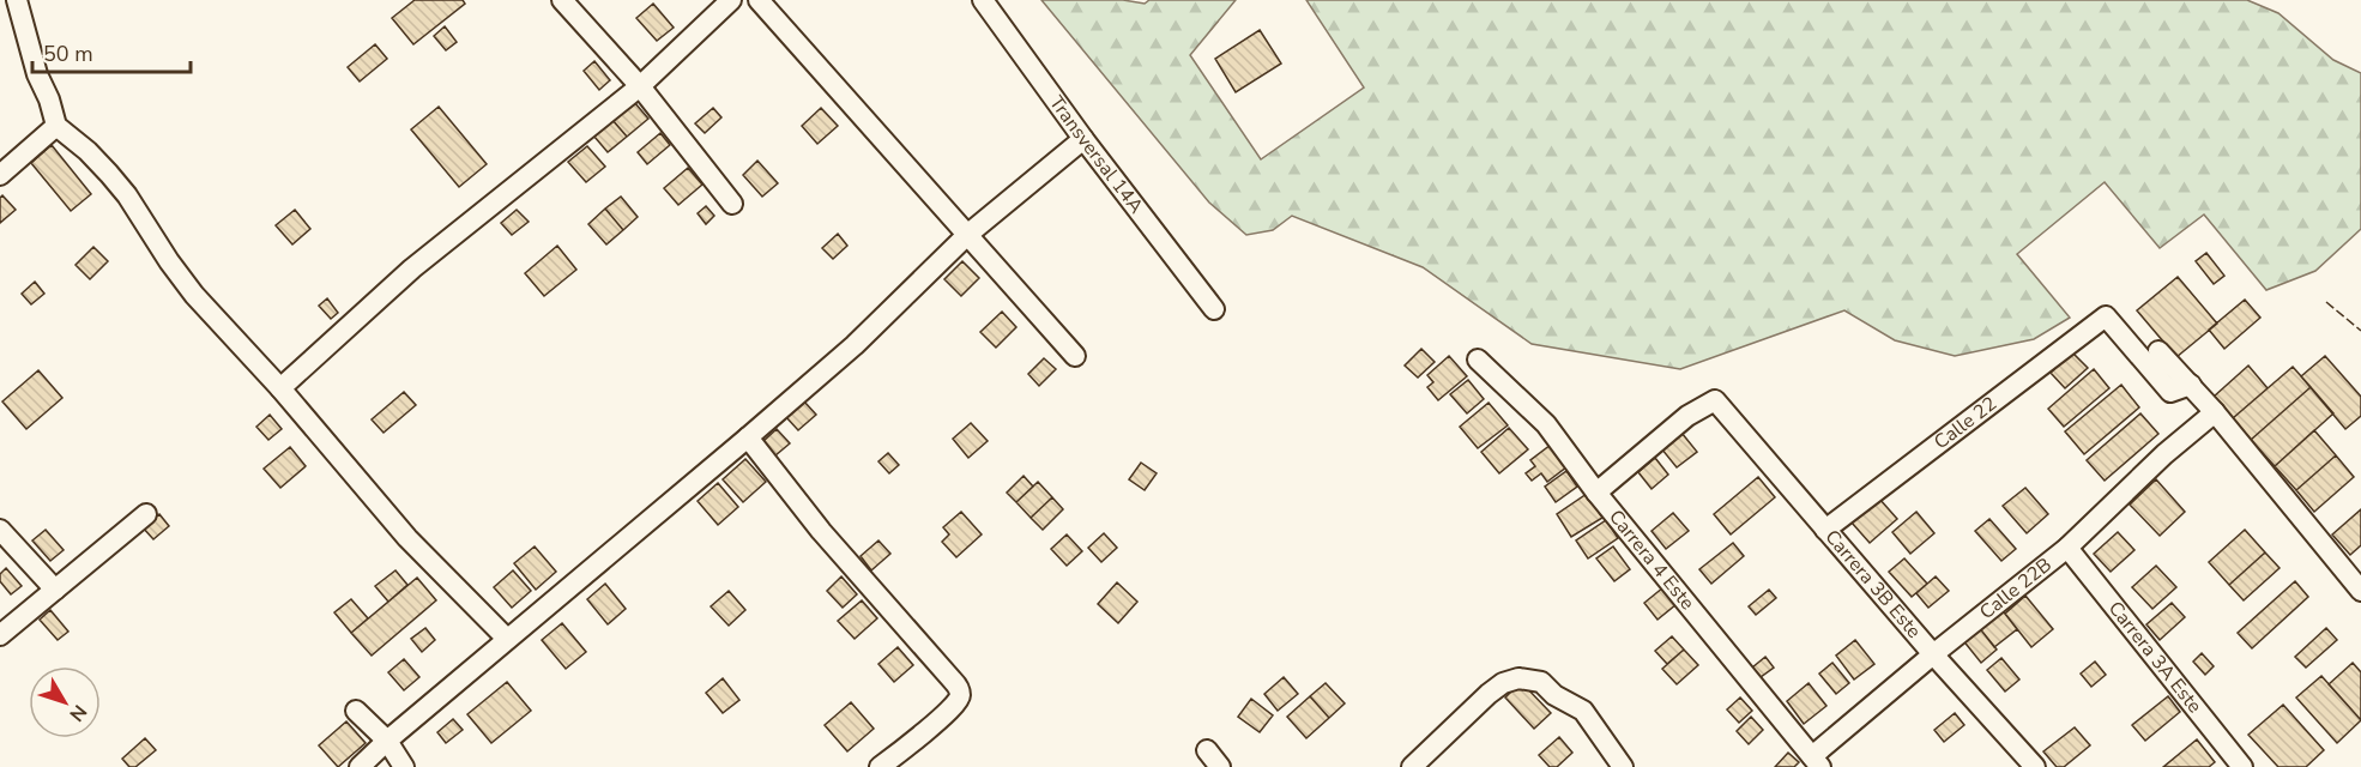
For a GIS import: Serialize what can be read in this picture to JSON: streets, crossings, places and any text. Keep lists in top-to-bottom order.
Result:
{
  "streets": {
    "street": [
      "Transversal 14A",
      "Calle 22",
      "Carrera 4 Este",
      "Carrera 3B Este",
      "Calle 22B",
      "Carrera 3A Este"
    ]
  },
  "crossings": [
    ["Calle 22", "Carrera 3B Este"],
    ["Carrera 4 Este", "Carrera 3B Este"],
    ["Carrera 4 Este", "Calle 22B"],
    ["Carrera 3B Este", "Calle 22B"],
    ["Calle 22B", "Carrera 3A Este"]
  ],
  "scale_bar": "50 m",
  "north": "bottom right"
}
